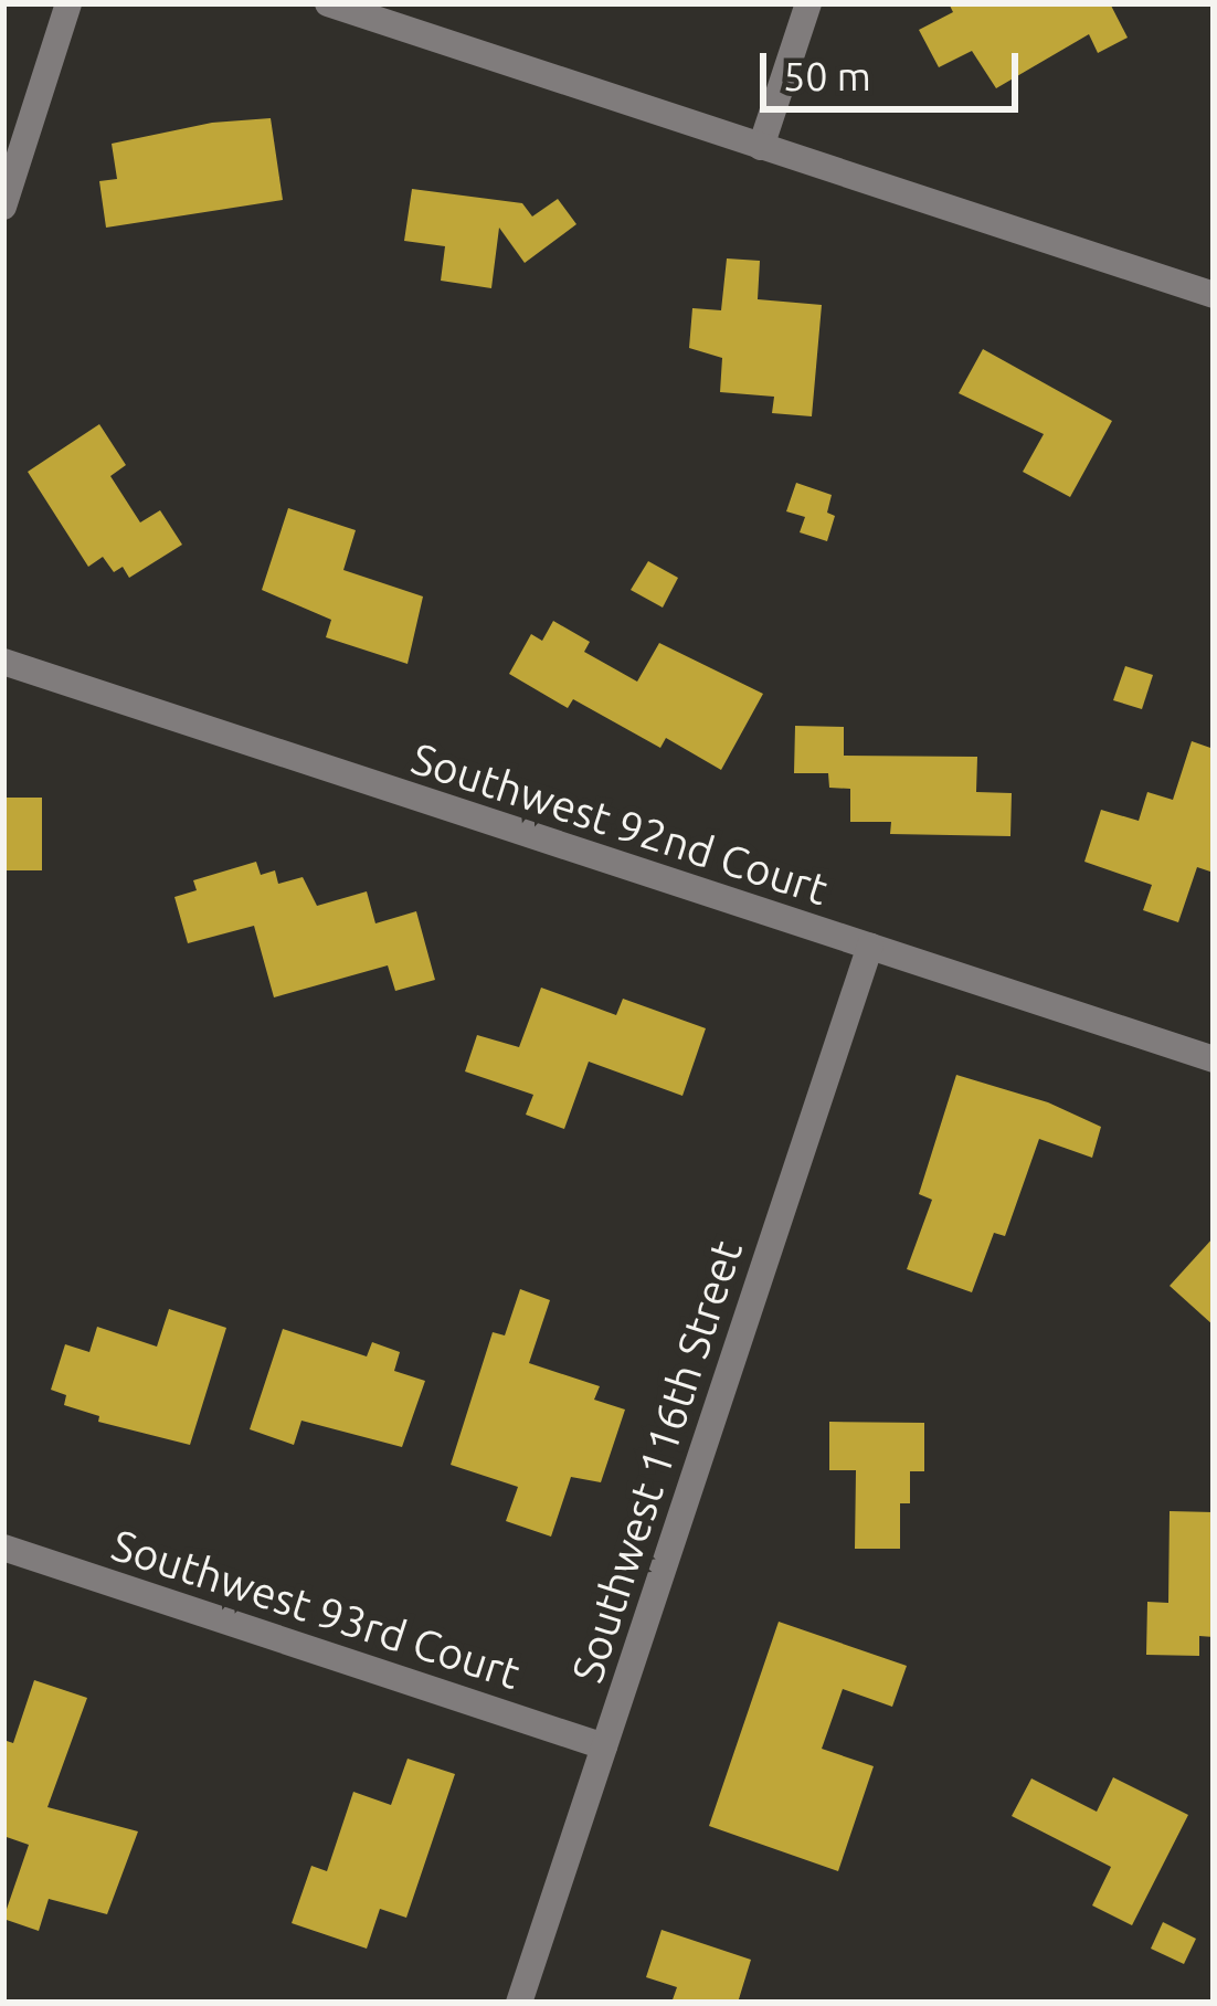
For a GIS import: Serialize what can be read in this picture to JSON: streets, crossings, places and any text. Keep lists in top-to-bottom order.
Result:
{
  "streets": {
    "street": ["Southwest 92nd Court", "Southwest 116th Street", "Southwest 93rd Court"]
  },
  "crossings": [
    ["Southwest 92nd Court", "Southwest 116th Street"],
    ["Southwest 116th Street", "Southwest 93rd Court"]
  ],
  "scale_bar": "50 m"
}
